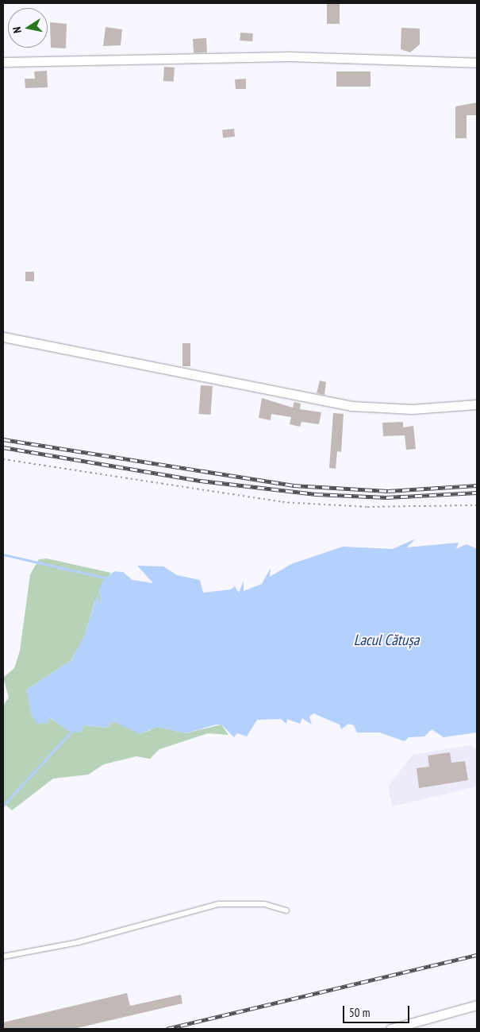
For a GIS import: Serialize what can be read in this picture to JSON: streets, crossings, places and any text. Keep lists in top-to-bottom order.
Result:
{
  "water": ["Lacul Cătușa"],
  "scale_bar": "50 m",
  "north": "left"
}
